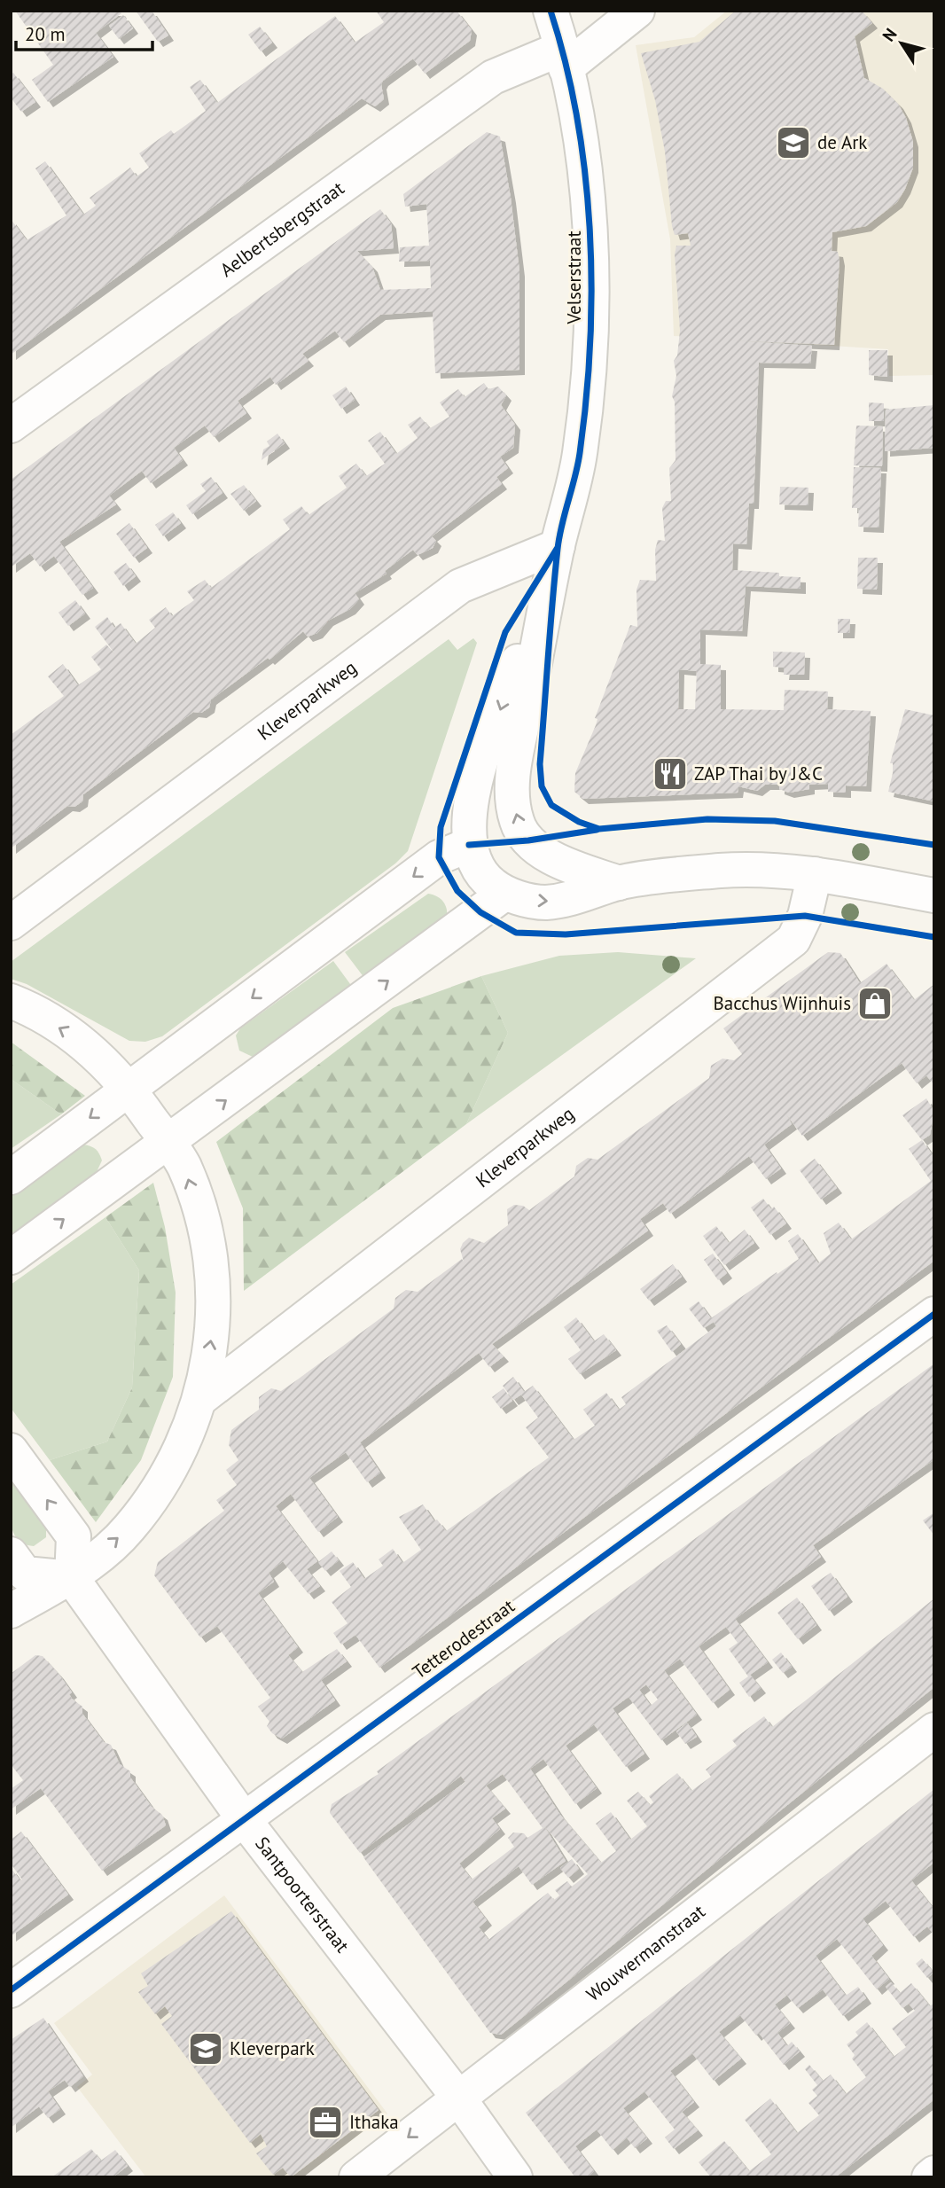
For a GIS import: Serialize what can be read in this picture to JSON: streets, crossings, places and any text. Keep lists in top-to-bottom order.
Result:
{
  "streets": {
    "street": [
      "Aelbertsbergstraat",
      "Velserstraat",
      "Kleverparkweg",
      "Tetterodestraat",
      "Santpoorterstraat",
      "Wouwermanstraat"
    ]
  },
  "crossings": [
    ["Aelbertsbergstraat", "Velserstraat"],
    ["Velserstraat", "Kleverparkweg"],
    ["Kleverparkweg", "Santpoorterstraat"],
    ["Tetterodestraat", "Santpoorterstraat"],
    ["Santpoorterstraat", "Wouwermanstraat"]
  ],
  "places": {
    "school or university": ["de Ark", "Kleverpark"],
    "restaurant": ["ZAP Thai by J&C"],
    "shop": ["Bacchus Wijnhuis"],
    "office": ["Ithaka"]
  },
  "scale_bar": "20 m",
  "north": "top left"
}
